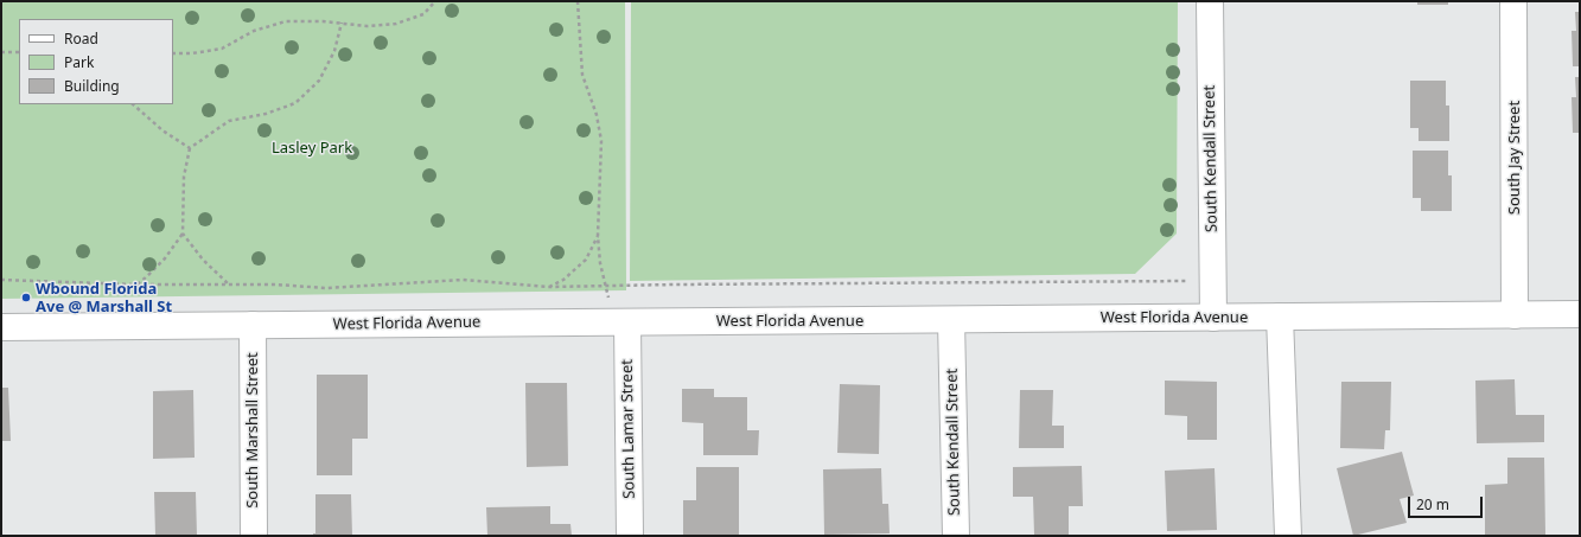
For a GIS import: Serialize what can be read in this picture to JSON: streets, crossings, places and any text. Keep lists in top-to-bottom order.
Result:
{
  "streets": {
    "street": [
      "South Jay Street",
      "South Kendall Street",
      "West Florida Avenue",
      "South Lamar Street",
      "South Marshall Street"
    ]
  },
  "crossings": [
    ["South Jay Street", "West Florida Avenue"],
    ["South Kendall Street", "West Florida Avenue"],
    ["West Florida Avenue", "South Lamar Street"],
    ["West Florida Avenue", "South Marshall Street"]
  ],
  "parks": ["Lasley Park"],
  "places": ["Wbound Florida Ave @ Marshall St"],
  "legend": ["Road", "Park", "Building"],
  "scale_bar": "20 m"
}
